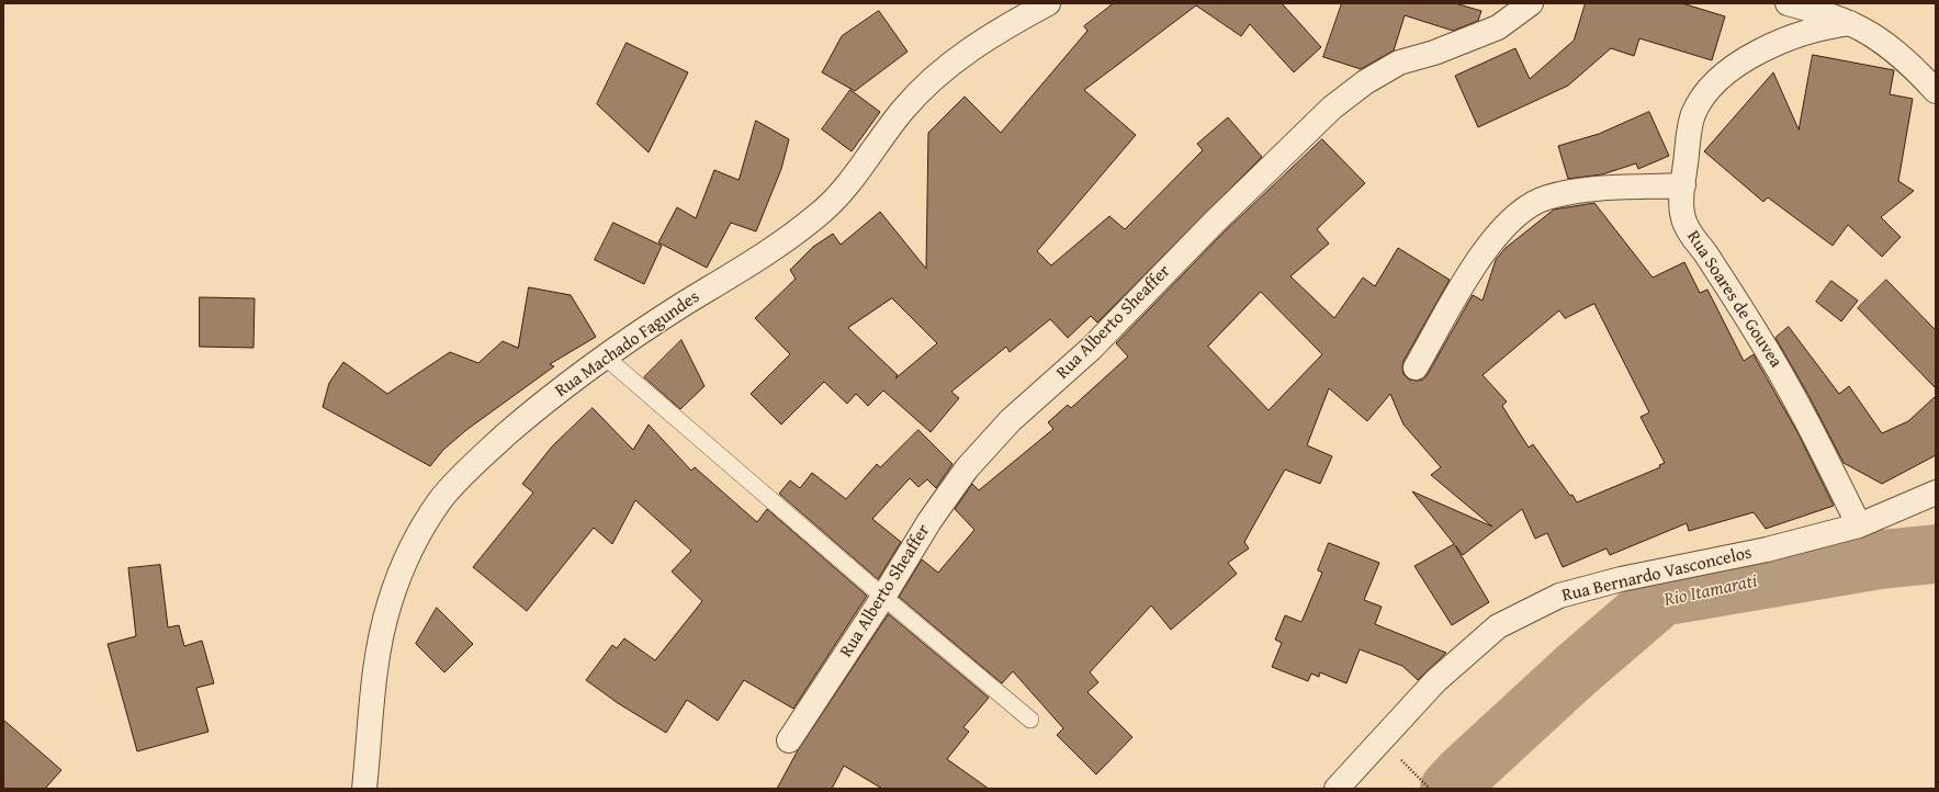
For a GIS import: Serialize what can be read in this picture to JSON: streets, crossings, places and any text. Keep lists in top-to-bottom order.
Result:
{
  "streets": {
    "street": [
      "Rua Soares de Gouvea",
      "Rua Alberto Sheaffer",
      "Rua Machado Fagundes",
      "Rua Bernardo Vasconcelos"
    ]
  },
  "crossings": [
    ["Rua Soares de Gouvea", "Rua Bernardo Vasconcelos"]
  ],
  "water": ["Rio Itamarati"]
}
